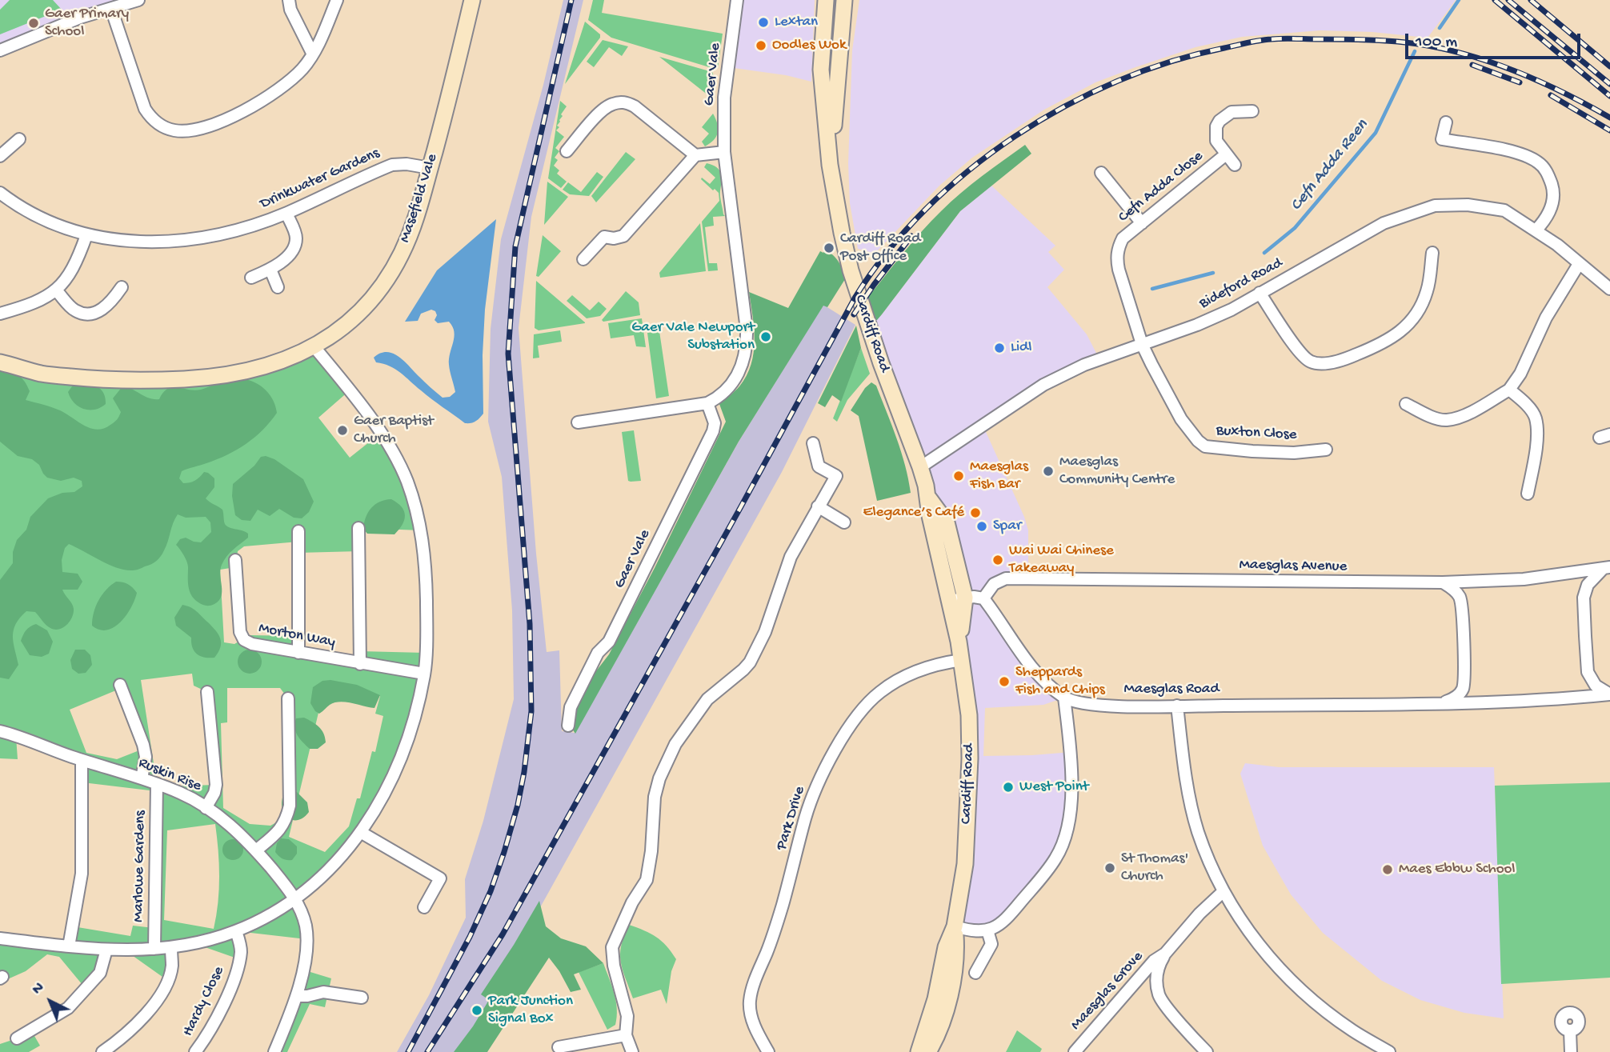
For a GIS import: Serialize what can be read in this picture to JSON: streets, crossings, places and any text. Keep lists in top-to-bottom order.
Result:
{
  "streets": {
    "main road": ["Masefield Vale", "Cardiff Road"],
    "street": [
      "Gaer Vale",
      "Drinkwater Gardens",
      "Cefn Adda Close",
      "Bideford Road",
      "Buxton Close",
      "Maesglas Avenue",
      "Morton Way",
      "Maesglas Road",
      "Ruskin Rise",
      "Park Drive",
      "Marlowe Gardens",
      "Maesglas Grove",
      "Hardy Close"
    ]
  },
  "crossings": [
    ["Drinkwater Gardens", "Masefield Vale"],
    ["Cefn Adda Close", "Bideford Road"],
    ["Cefn Adda Close", "Buxton Close"],
    ["Bideford Road", "Cardiff Road"],
    ["Bideford Road", "Buxton Close"],
    ["Cardiff Road", "Park Drive"],
    ["Maesglas Avenue", "Maesglas Road"],
    ["Ruskin Rise", "Marlowe Gardens"]
  ],
  "water": ["Cefn Adda Reen"],
  "places": [
    "Lextan",
    "Gaer Primary School",
    "Oodles Wok",
    "Cardiff Road Post Office",
    "Gaer Vale Newport Substation",
    "Lidl",
    "Gaer Baptist Church",
    "Maesglas Community Centre",
    "Maesglas Fish Bar",
    "Elegance’s Café",
    "Spar",
    "Wai Wai Chinese Takeaway",
    "Sheppards Fish and Chips",
    "West Point",
    "St Thomas' Church",
    "Maes Ebbw School",
    "Park Junction Signal Box"
  ],
  "scale_bar": "100 m",
  "north": "top left"
}
